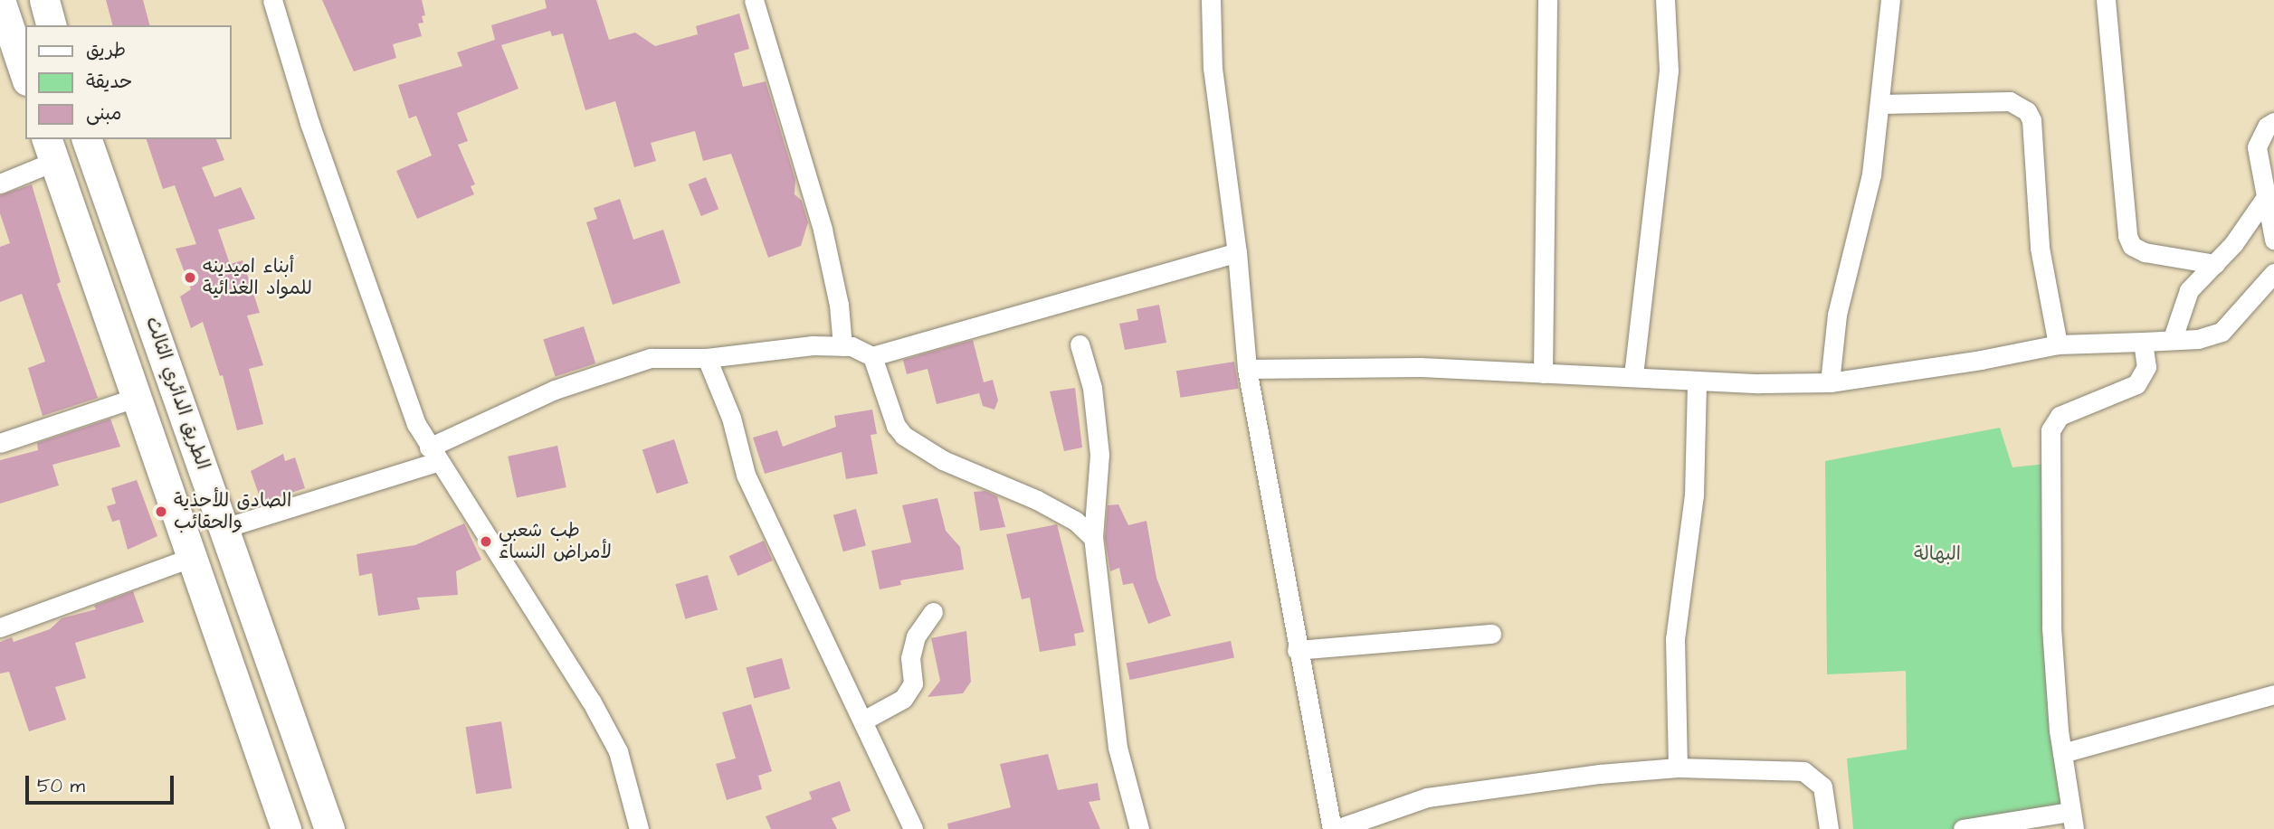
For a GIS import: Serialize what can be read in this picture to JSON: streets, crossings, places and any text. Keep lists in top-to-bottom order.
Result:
{
  "streets": {
    "main road": ["الطريق الدائري الثالث"]
  },
  "parks": ["البهالة"],
  "places": ["أبناء اميدينه للمواد الغذائية", "الصادق للأحذية والحقائب", "طب شعبي لأمراض النساء"],
  "legend": ["طريق", "حديقة", "مبنى"],
  "scale_bar": "50 m"
}
